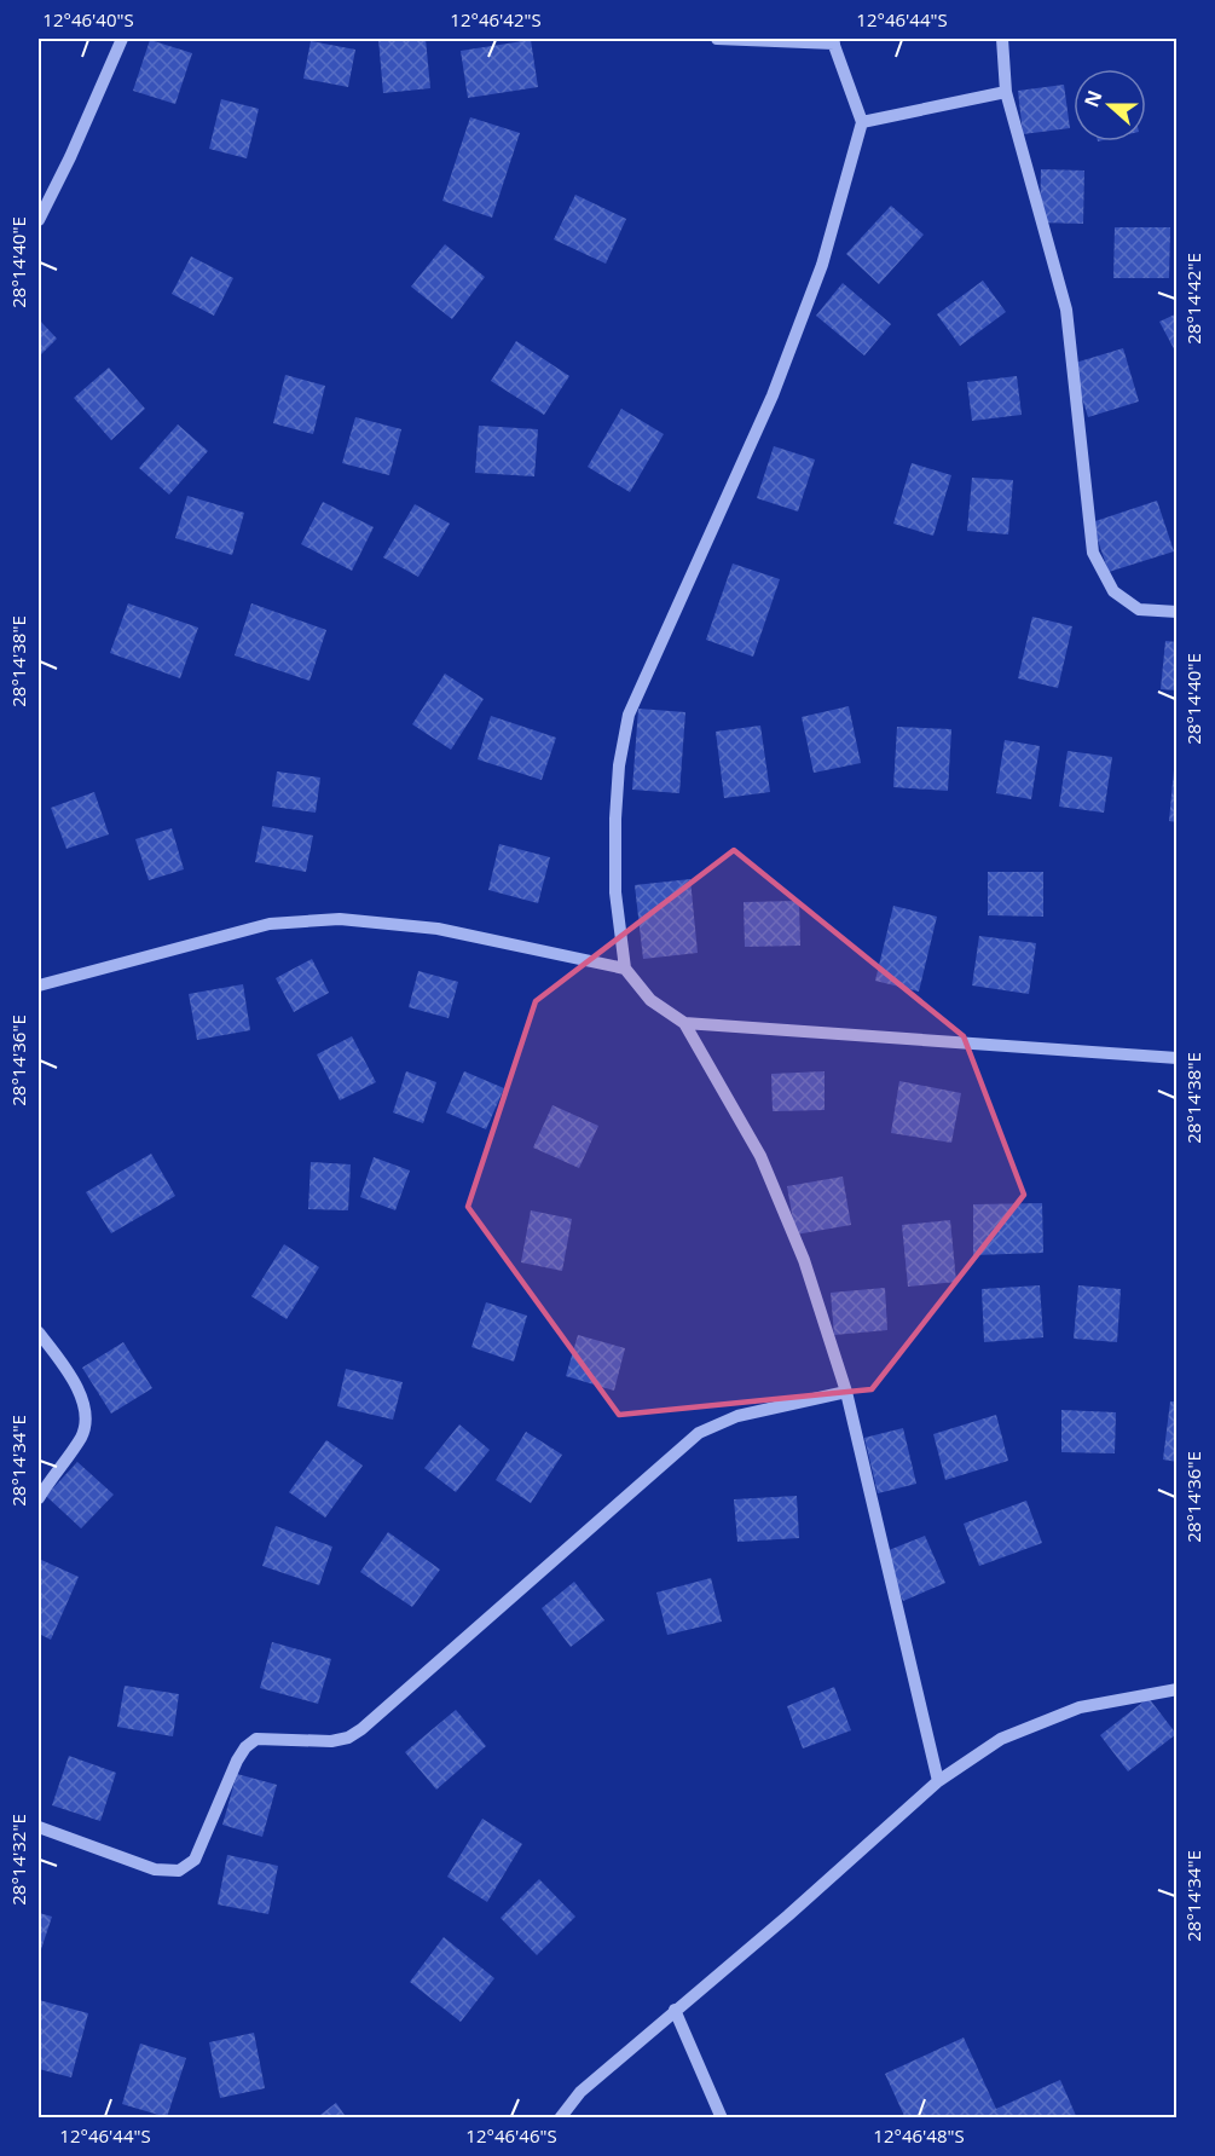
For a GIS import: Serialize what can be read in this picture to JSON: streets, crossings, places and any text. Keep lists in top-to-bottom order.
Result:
{
  "north": "left",
  "coordinates": [
    "12°46'40\"S",
    "12°46'42\"S",
    "12°46'44\"S",
    "28°14'40\"E",
    "28°14'42\"E",
    "28°14'38\"E",
    "28°14'36\"E",
    "28°14'34\"E",
    "28°14'32\"E",
    "12°46'46\"S",
    "12°46'48\"S"
  ]
}
